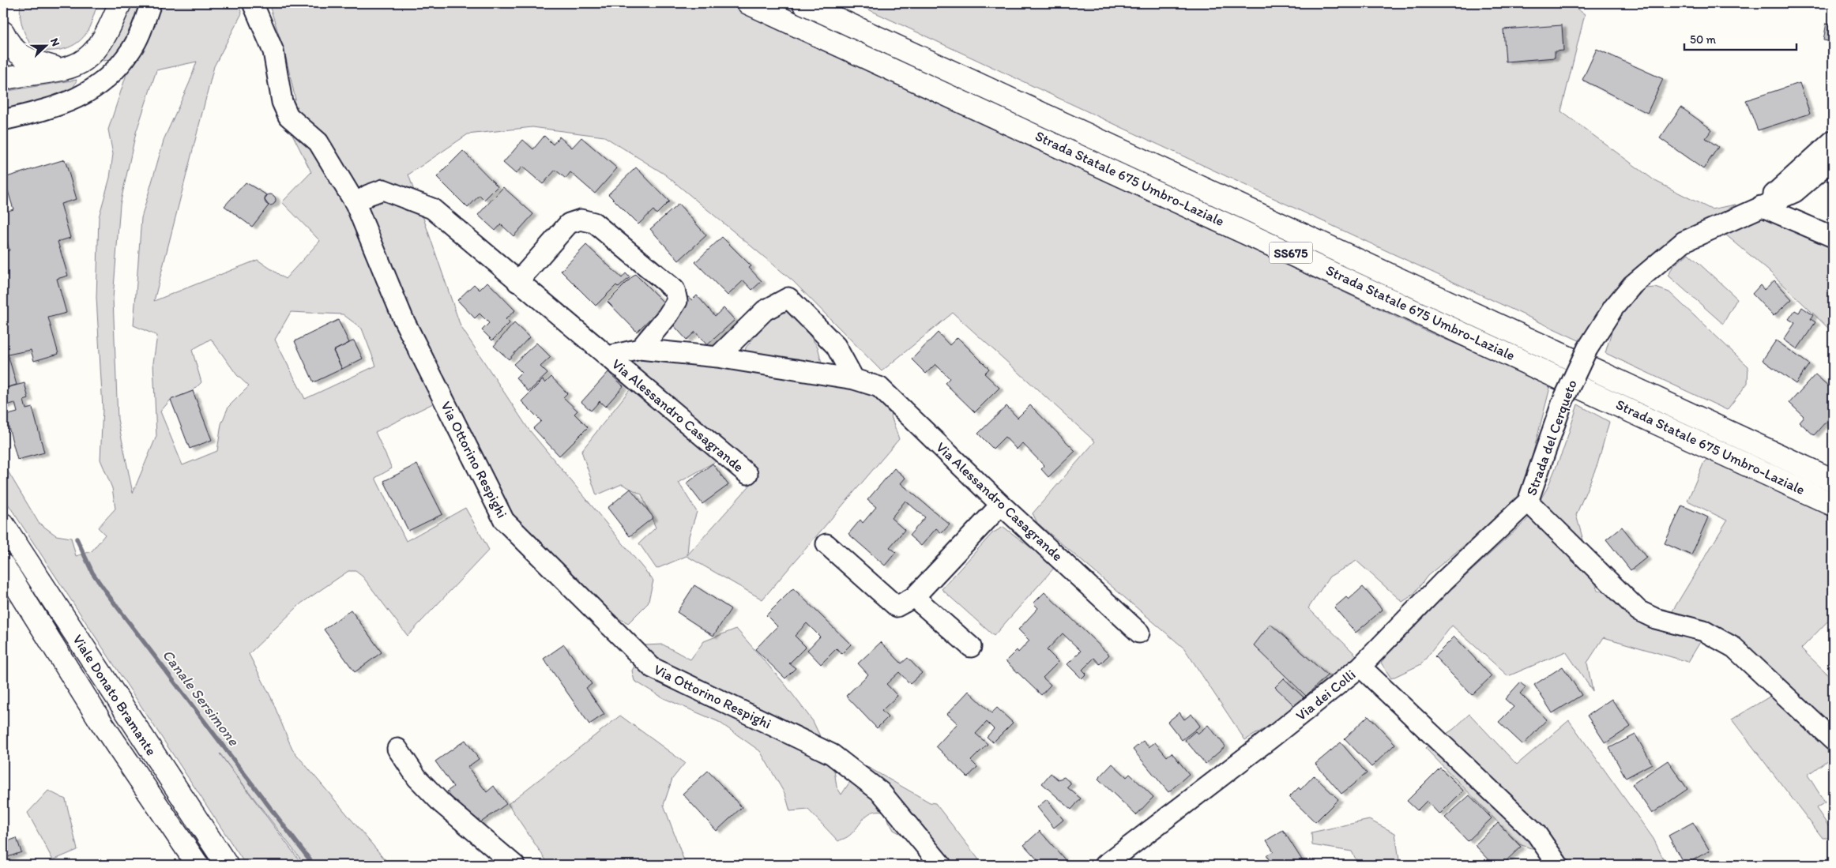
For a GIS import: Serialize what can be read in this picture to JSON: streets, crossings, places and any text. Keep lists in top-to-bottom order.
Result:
{
  "streets": {
    "main road": ["Strada Statale 675 Umbro-Laziale", "SS675", "Viale Donato Bramante"],
    "street": [
      "Via Alessandro Casagrande",
      "Strada del Cerqueto",
      "Via Ottorino Respighi",
      "Via dei Colli"
    ]
  },
  "crossings": [
    ["Via Alessandro Casagrande", "Via Ottorino Respighi"],
    ["Strada del Cerqueto", "Via dei Colli"]
  ],
  "water": ["Canale Sersimone"],
  "scale_bar": "50 m",
  "north": "right"
}
